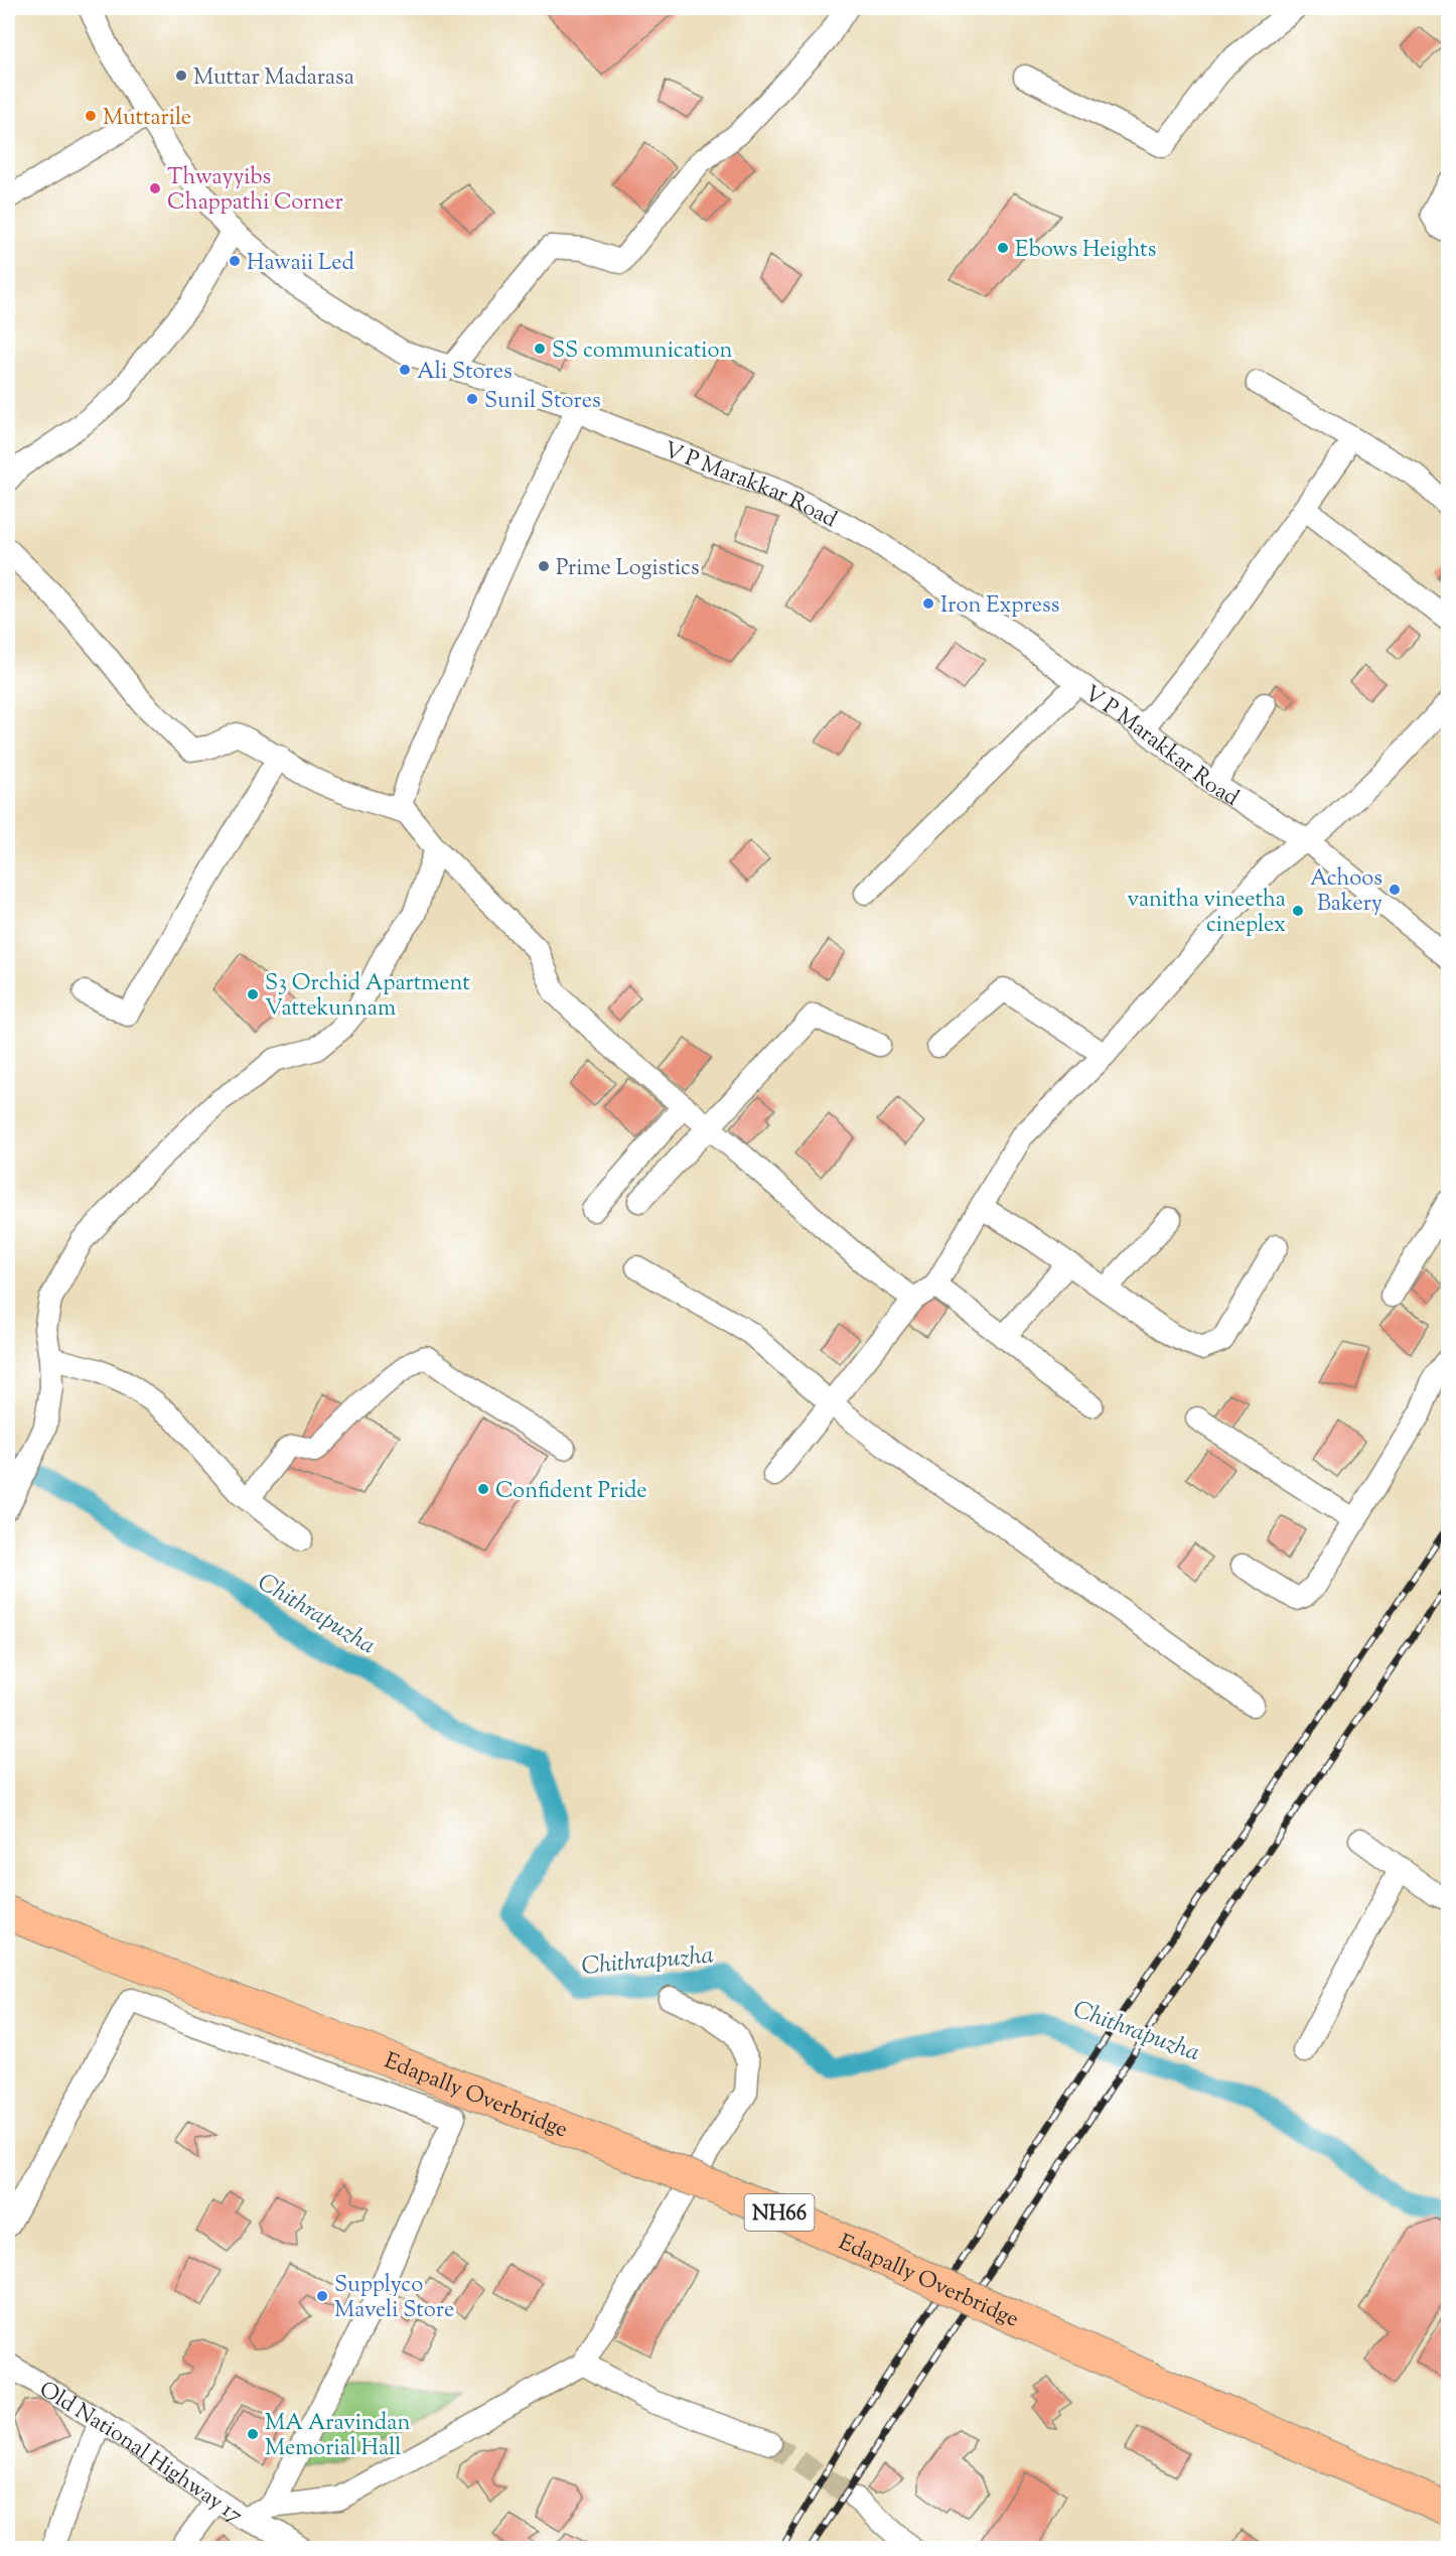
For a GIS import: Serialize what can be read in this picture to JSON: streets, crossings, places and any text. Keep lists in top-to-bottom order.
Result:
{
  "streets": {
    "highway": ["Edapally Overbridge", "NH66"],
    "street": ["V P Marakkar Road", "Old National Highway 17"]
  },
  "water": ["Chithrapuzha"],
  "places": [
    "Muttar Madarasa",
    "Muttarile",
    "Thwayyibs Chappathi Corner",
    "Ebows Heights",
    "Hawaii Led",
    "SS communication",
    "Ali Stores",
    "Sunil Stores",
    "Prime Logistics",
    "Iron Express",
    "Achoos Bakery",
    "vanitha vineetha cineplex",
    "S3 Orchid Apartment Vattekunnam",
    "Confident Pride",
    "Supplyco Maveli Store",
    "MA Aravindan Memorial Hall"
  ]
}
